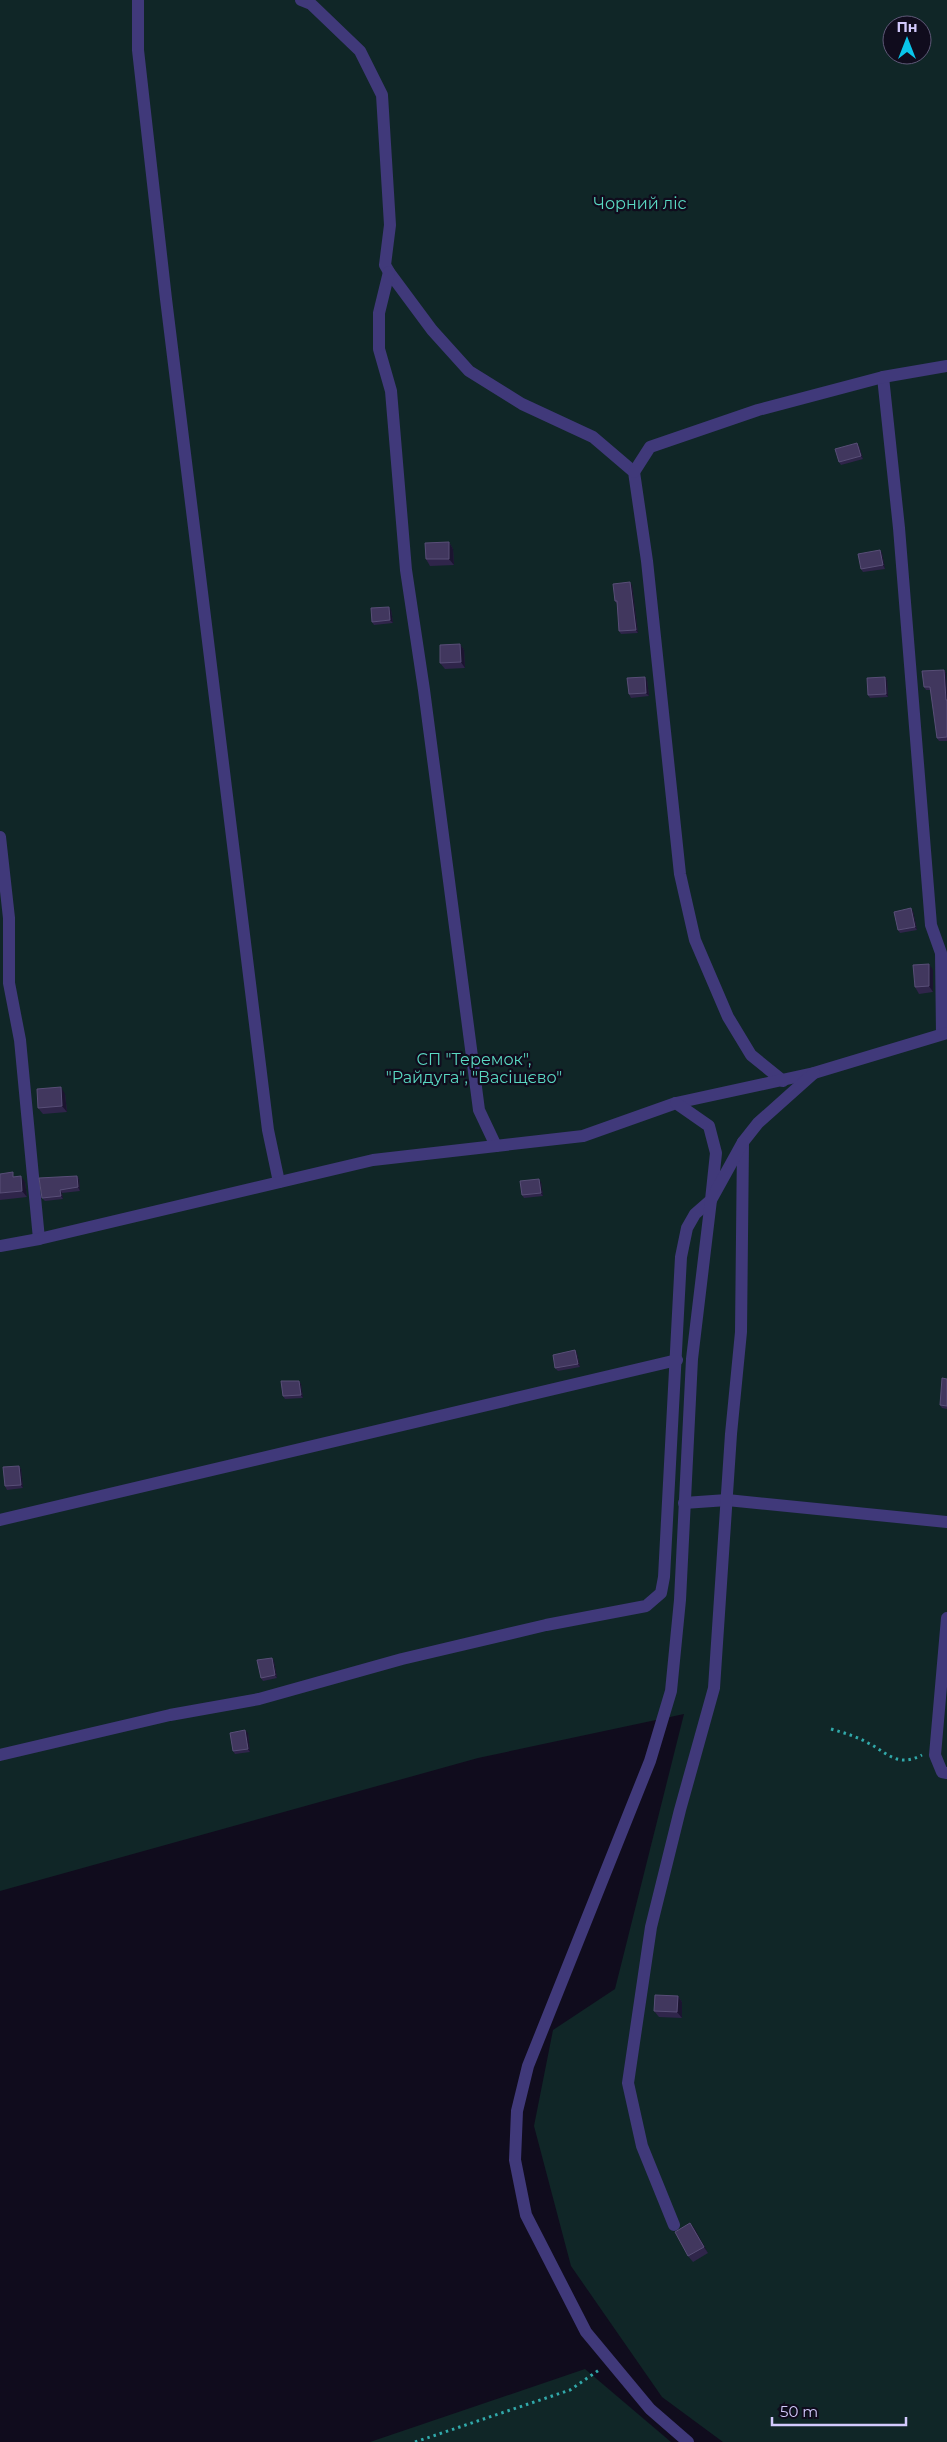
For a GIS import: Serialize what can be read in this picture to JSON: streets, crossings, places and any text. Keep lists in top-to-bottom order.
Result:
{
  "parks": ["Чорний ліс", "СП \"Теремок\", \"Райдуга\", \"Васіщєво\""],
  "scale_bar": "50 m",
  "north": "top"
}
